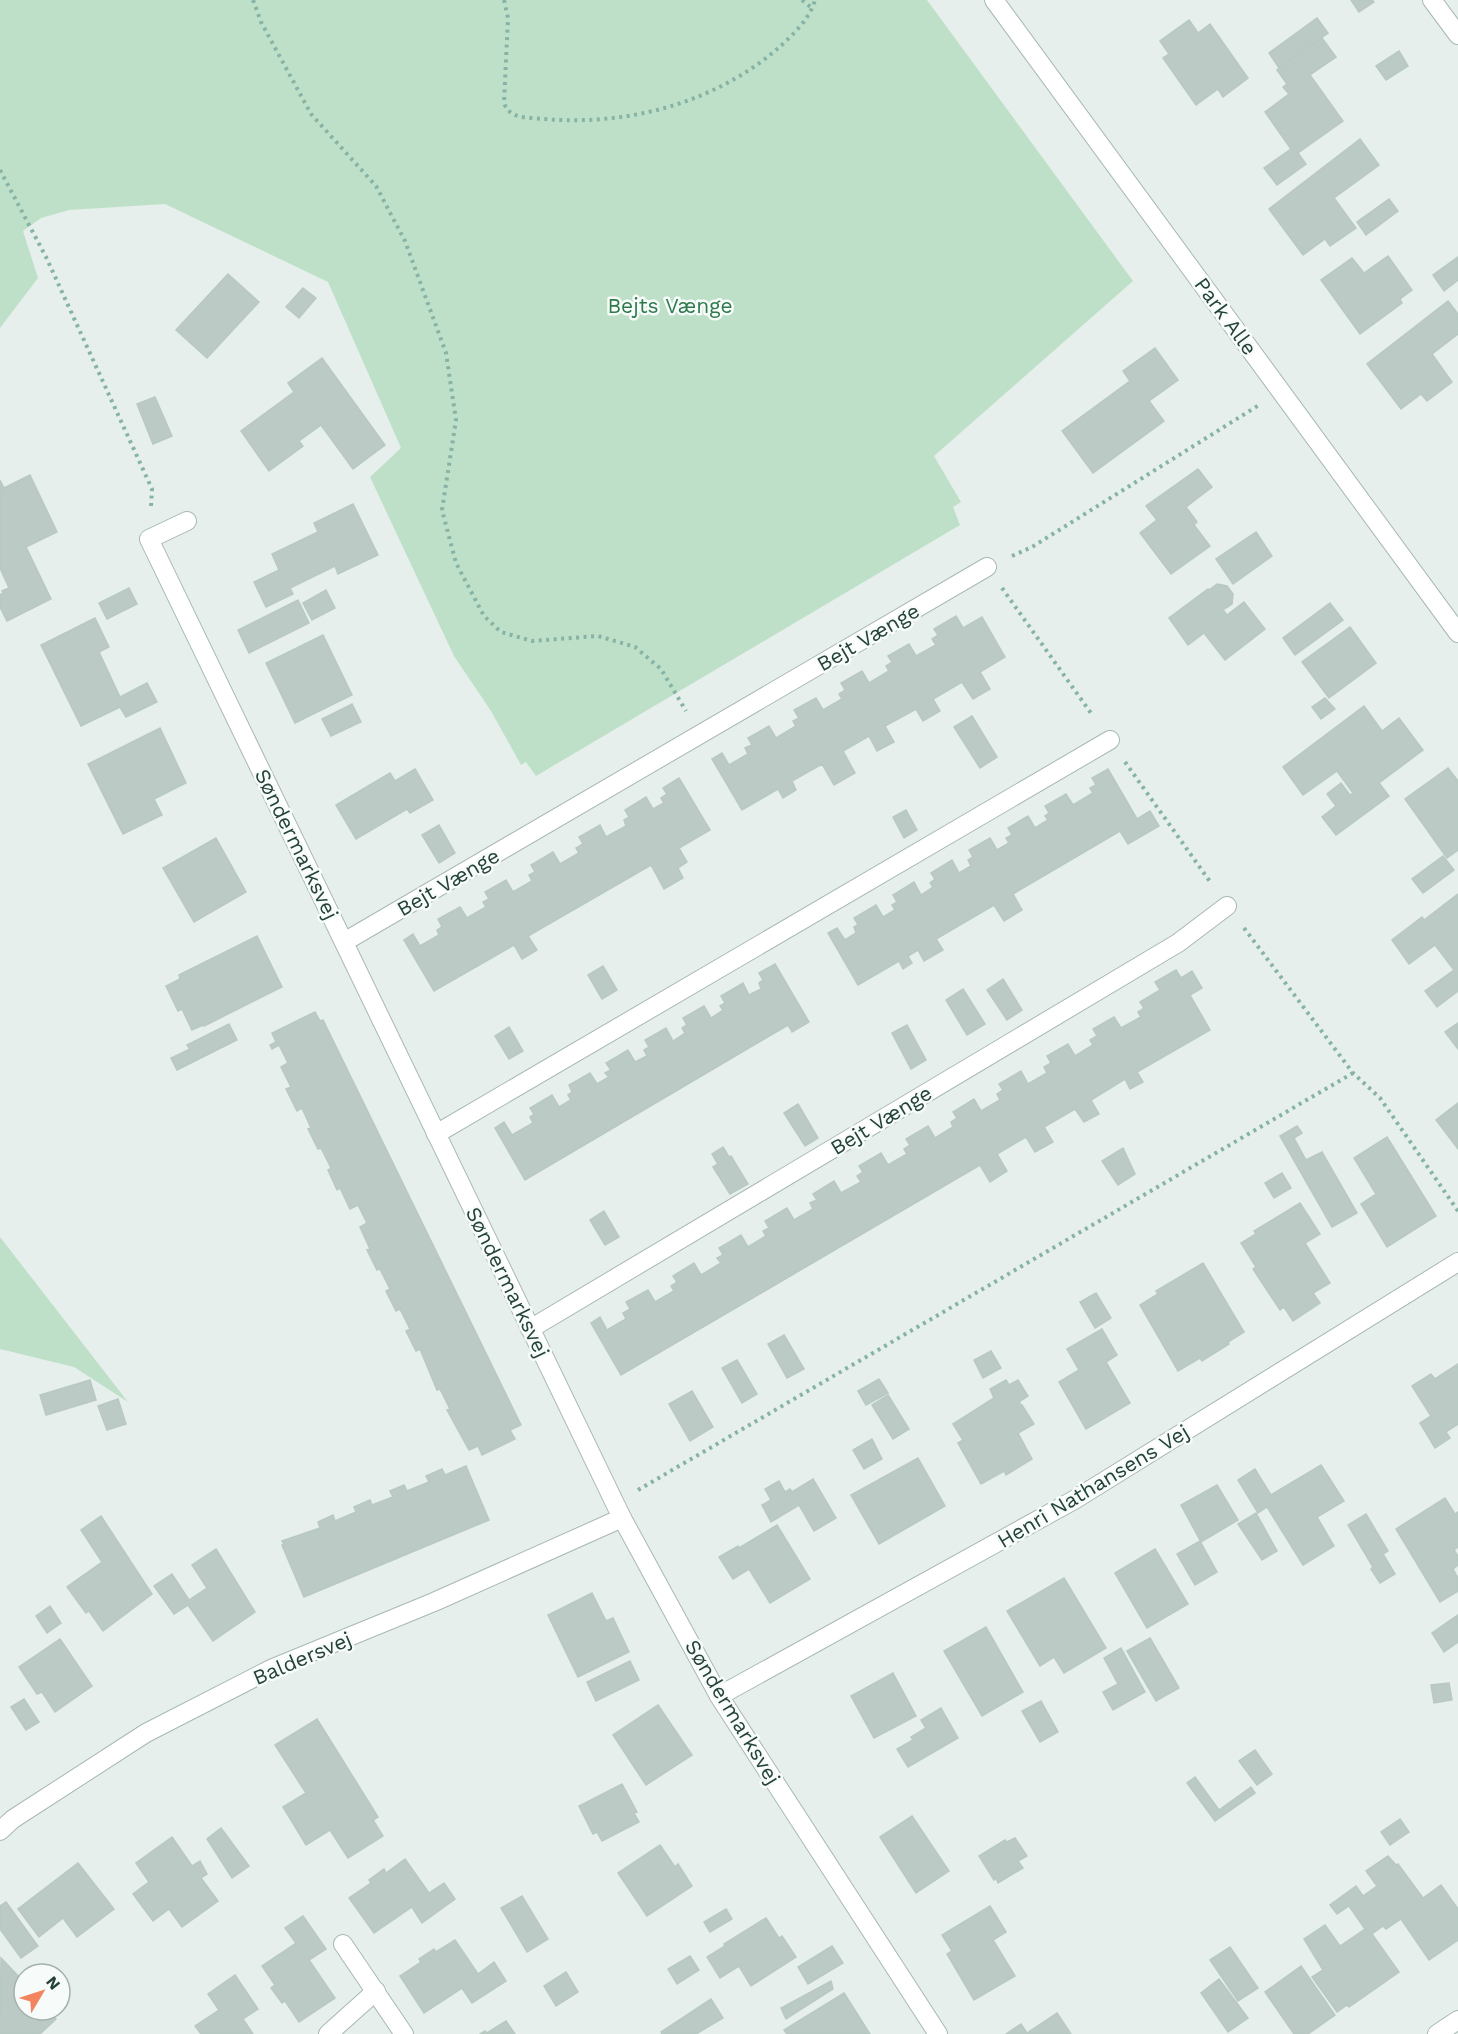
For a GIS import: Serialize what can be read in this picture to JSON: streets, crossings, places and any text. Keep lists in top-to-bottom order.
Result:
{
  "streets": {
    "street": [
      "Park Alle",
      "Bejt Vænge",
      "Søndermarksvej",
      "Henri Nathansens Vej",
      "Baldersvej"
    ]
  },
  "crossings": [
    ["Bejt Vænge", "Søndermarksvej"],
    ["Søndermarksvej", "Henri Nathansens Vej"],
    ["Søndermarksvej", "Baldersvej"]
  ],
  "parks": ["Bejts Vænge"],
  "north": "top right"
}
